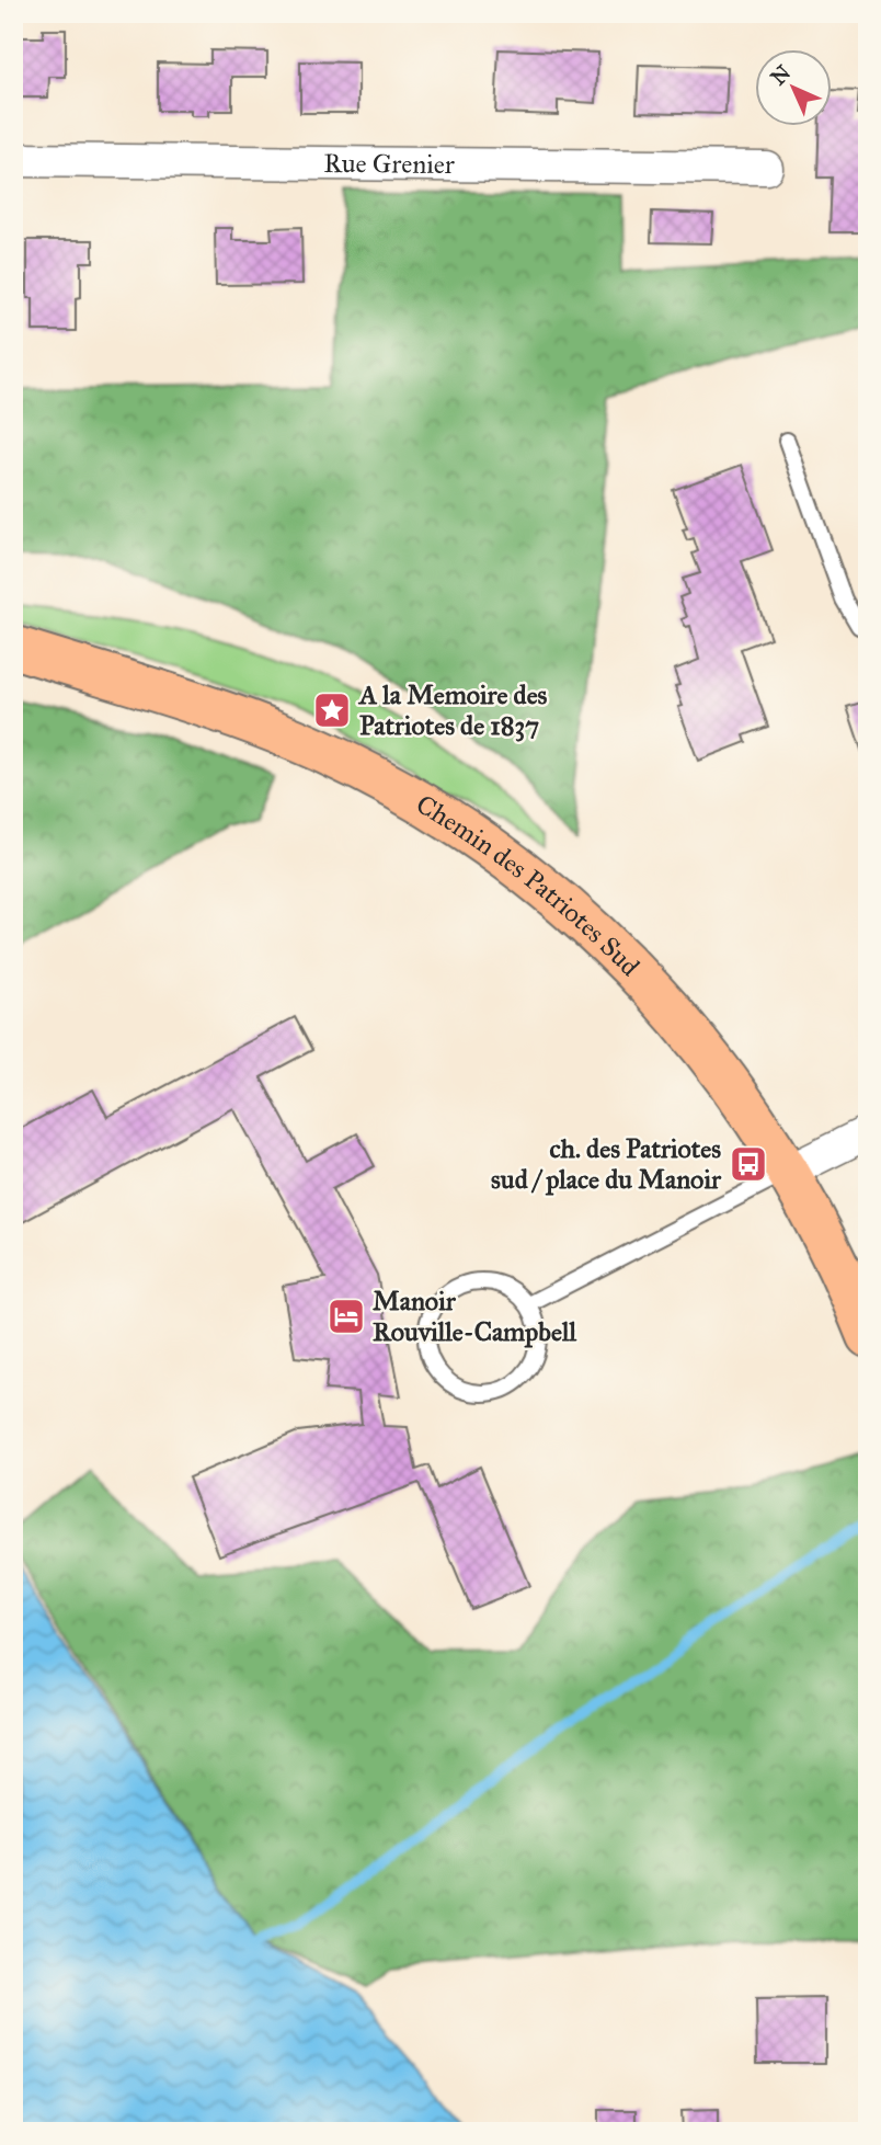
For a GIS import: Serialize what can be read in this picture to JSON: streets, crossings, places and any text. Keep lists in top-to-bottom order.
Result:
{
  "streets": {
    "main road": ["Chemin des Patriotes Sud"],
    "street": ["Rue Grenier"]
  },
  "places": {
    "place": ["A la Memoire des Patriotes de 1837"],
    "bus stop": ["ch. des Patriotes sud / place du Manoir"],
    "hotel": ["Manoir Rouville-Campbell"]
  },
  "north": "top left"
}
